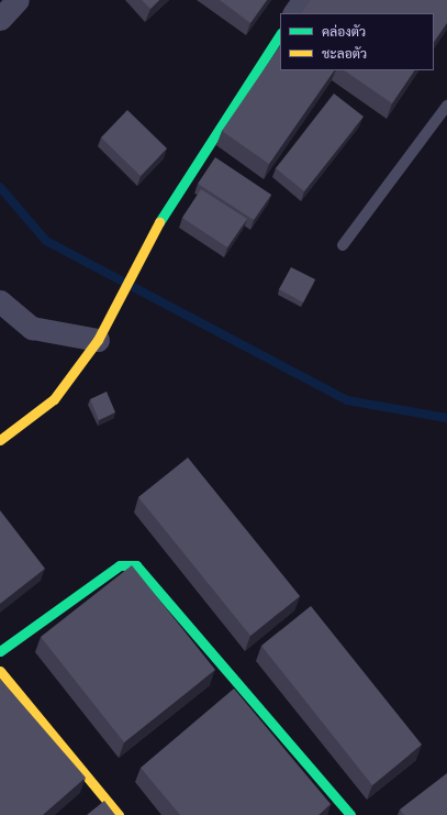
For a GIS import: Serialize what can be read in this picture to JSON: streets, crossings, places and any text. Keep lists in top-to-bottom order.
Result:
{
  "legend": ["คล่องตัว", "ชะลอตัว"]
}
